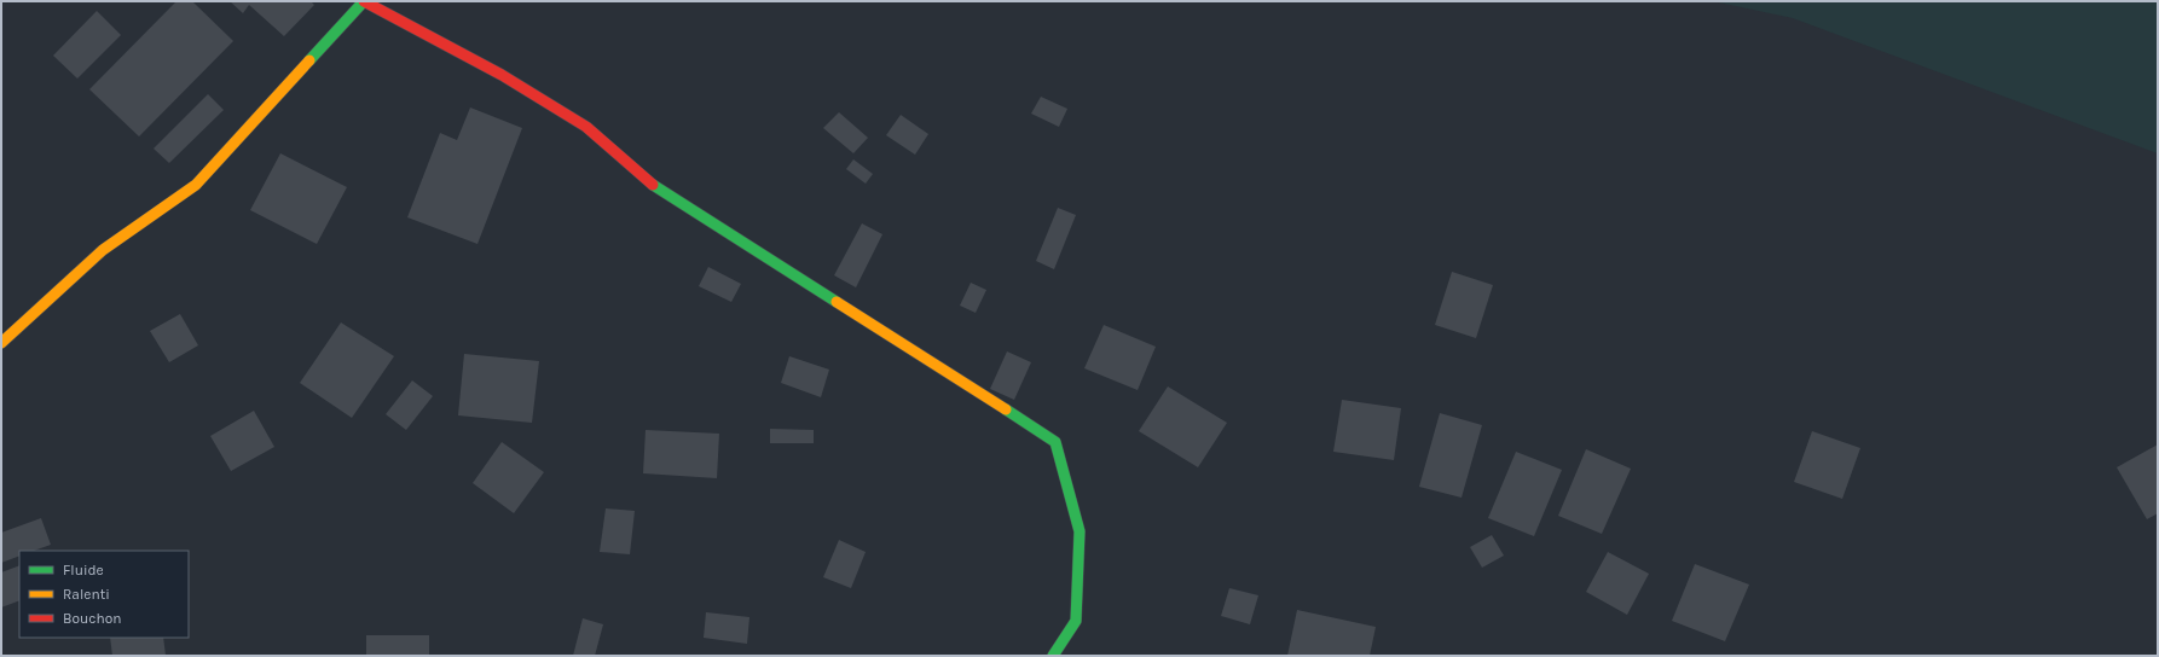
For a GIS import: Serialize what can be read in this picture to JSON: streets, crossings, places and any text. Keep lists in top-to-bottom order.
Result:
{
  "legend": ["Fluide", "Ralenti", "Bouchon"]
}
